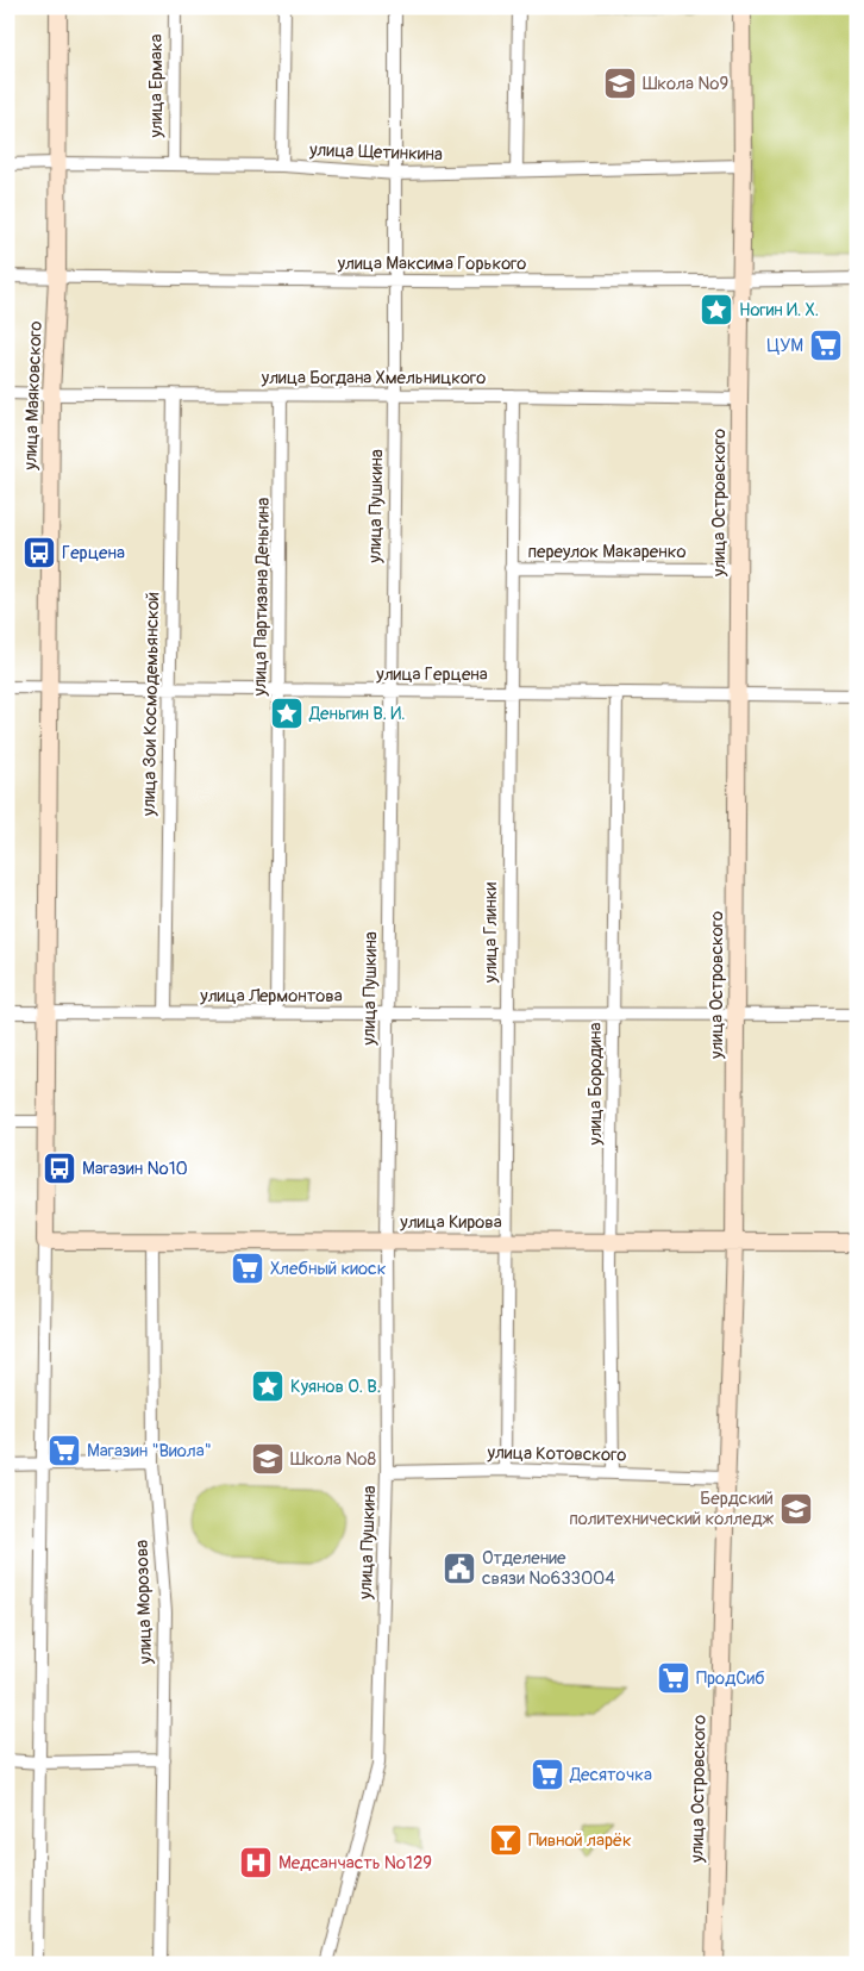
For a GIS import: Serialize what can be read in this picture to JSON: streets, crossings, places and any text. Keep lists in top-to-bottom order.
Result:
{
  "streets": {
    "street": [
      "улица Ермака",
      "улица Щетинкина",
      "улица Максима Горького",
      "улица Богдана Хмельницкого",
      "улица Маяковского",
      "улица Островского",
      "улица Пушкина",
      "переулок Макаренко",
      "улица Партизана Деньгина",
      "улица Герцена",
      "улица Зои Космодемьянской",
      "улица Глинки",
      "улица Лермонтова",
      "улица Бородина",
      "улица Кирова",
      "улица Котовского",
      "улица Морозова"
    ]
  },
  "crossings": [
    ["улица Ермака", "улица Щетинкина"],
    ["улица Щетинкина", "улица Маяковского"],
    ["улица Щетинкина", "улица Островского"],
    ["улица Щетинкина", "улица Пушкина"],
    ["улица Максима Горького", "улица Маяковского"],
    ["улица Максима Горького", "улица Островского"],
    ["улица Максима Горького", "улица Пушкина"],
    ["улица Богдана Хмельницкого", "улица Маяковского"],
    ["улица Богдана Хмельницкого", "улица Островского"],
    ["улица Богдана Хмельницкого", "улица Пушкина"],
    ["улица Богдана Хмельницкого", "улица Партизана Деньгина"],
    ["улица Богдана Хмельницкого", "улица Зои Космодемьянской"],
    ["улица Богдана Хмельницкого", "улица Глинки"],
    ["улица Маяковского", "улица Герцена"],
    ["улица Маяковского", "улица Лермонтова"],
    ["улица Маяковского", "улица Кирова"],
    ["улица Островского", "переулок Макаренко"],
    ["улица Островского", "улица Герцена"],
    ["улица Островского", "улица Лермонтова"],
    ["улица Островского", "улица Кирова"],
    ["улица Островского", "улица Котовского"],
    ["улица Пушкина", "улица Герцена"],
    ["улица Пушкина", "улица Лермонтова"],
    ["улица Пушкина", "улица Кирова"],
    ["улица Пушкина", "улица Котовского"],
    ["переулок Макаренко", "улица Глинки"],
    ["улица Партизана Деньгина", "улица Герцена"],
    ["улица Партизана Деньгина", "улица Лермонтова"],
    ["улица Герцена", "улица Зои Космодемьянской"],
    ["улица Герцена", "улица Глинки"],
    ["улица Герцена", "улица Бородина"],
    ["улица Зои Космодемьянской", "улица Лермонтова"],
    ["улица Глинки", "улица Лермонтова"],
    ["улица Глинки", "улица Кирова"],
    ["улица Глинки", "улица Котовского"],
    ["улица Лермонтова", "улица Бородина"],
    ["улица Бородина", "улица Кирова"],
    ["улица Бородина", "улица Котовского"],
    ["улица Кирова", "улица Морозова"]
  ],
  "places": {
    "school or university": ["Школа №9", "Школа №8", "Бердский политехнический колледж"],
    "place": ["Ногин И. Х.", "Деньгин В. И.", "Куянов О. В."],
    "supermarket": [
      "ЦУМ",
      "Хлебный киоск",
      "Магазин \"Виола\"",
      "ПродСиб",
      "Десяточка"
    ],
    "bus stop": ["Герцена", "Магазин №10"],
    "public building": ["Отделение связи №633004"],
    "bar": ["Пивной ларёк"],
    "hospital": ["Медсанчасть №129"]
  }
}
